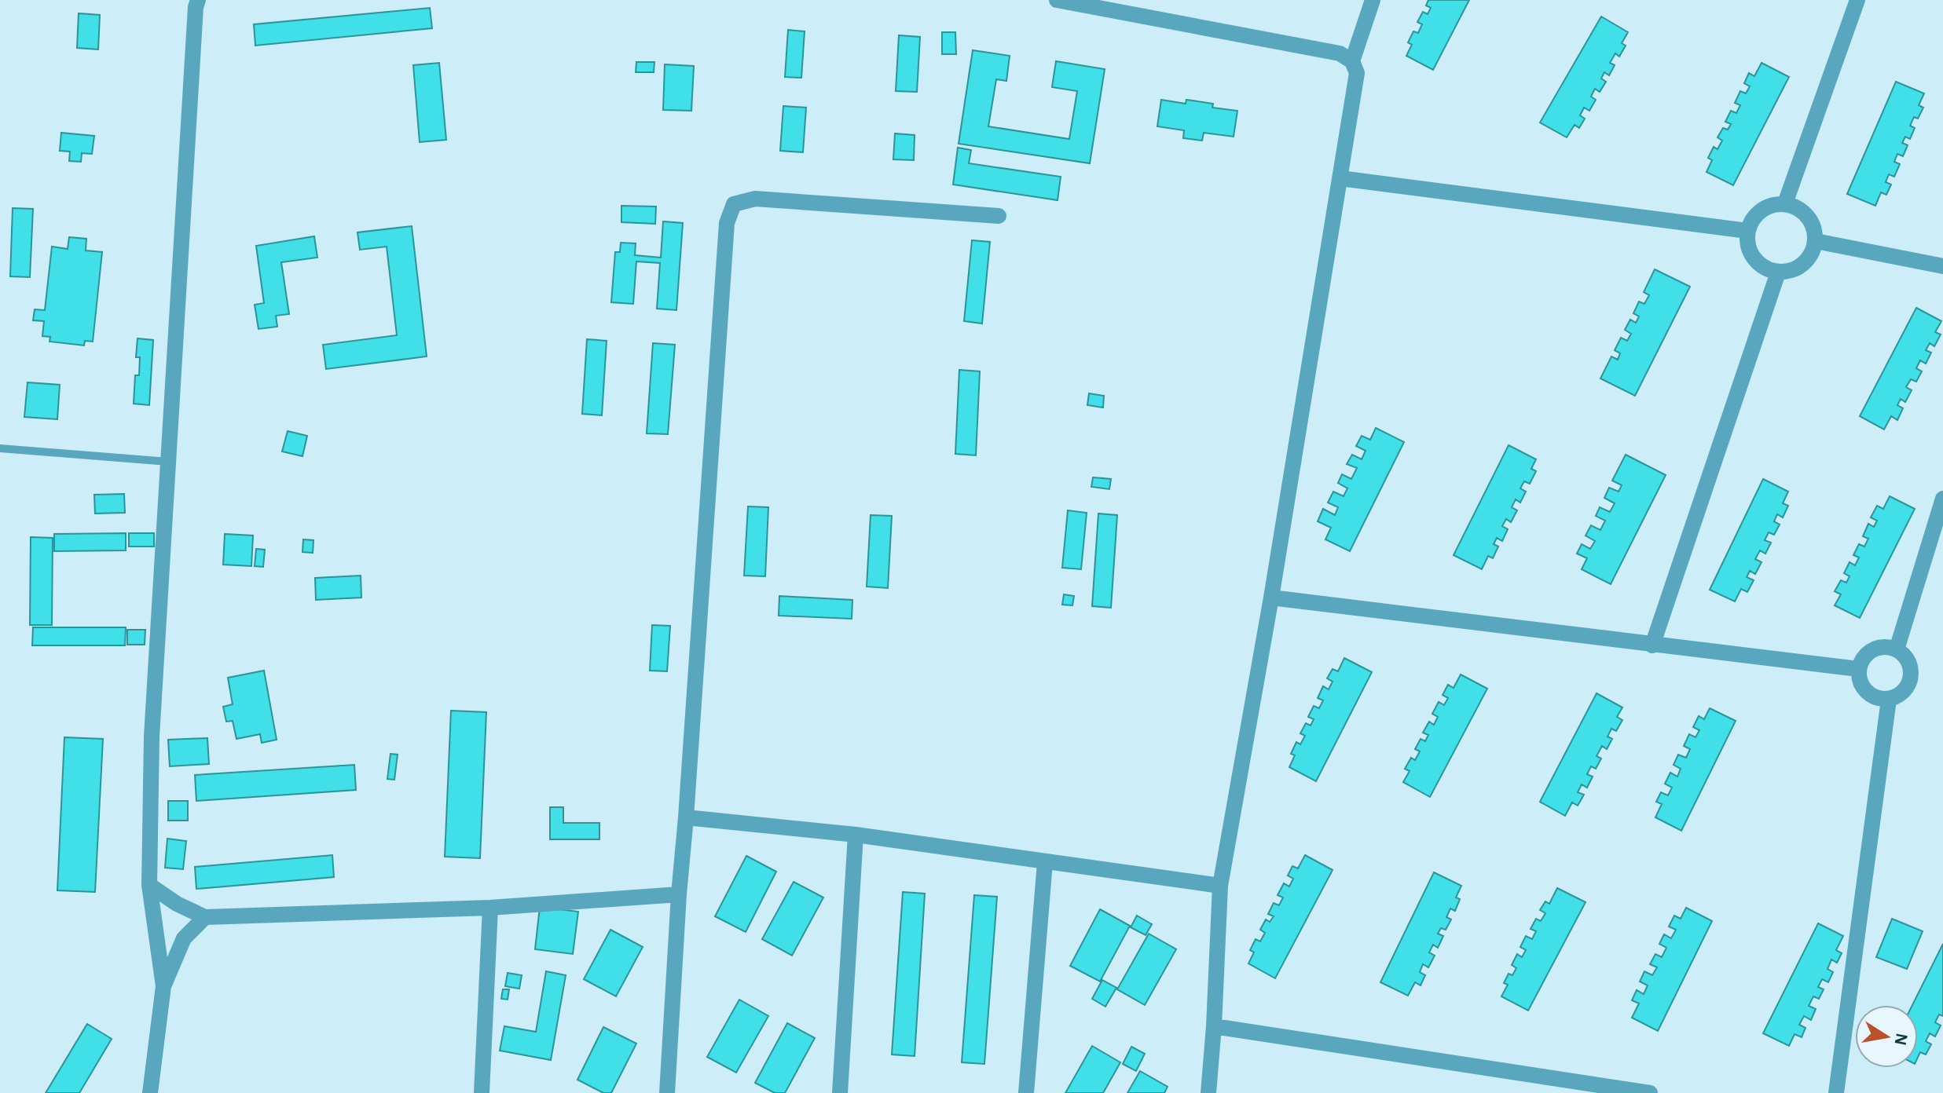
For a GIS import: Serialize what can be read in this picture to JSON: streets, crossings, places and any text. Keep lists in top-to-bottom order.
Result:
{
  "north": "right"
}
